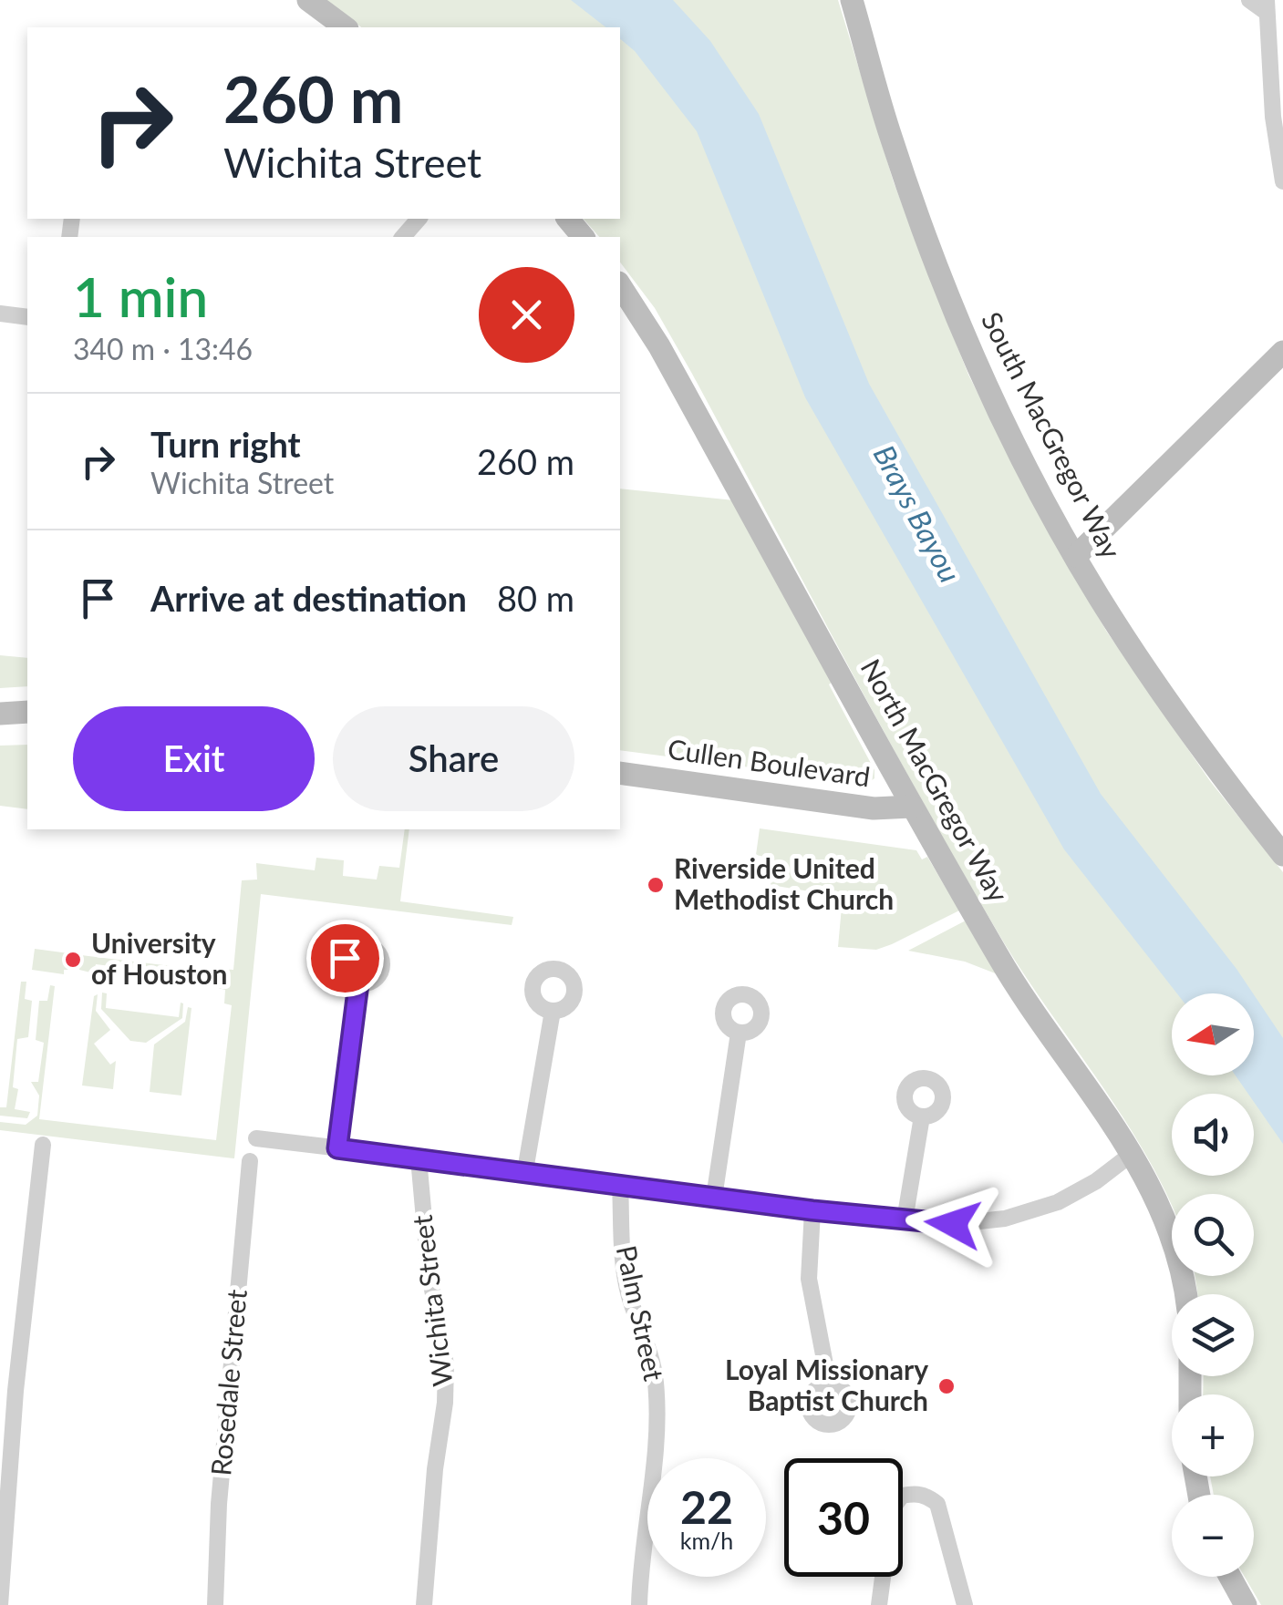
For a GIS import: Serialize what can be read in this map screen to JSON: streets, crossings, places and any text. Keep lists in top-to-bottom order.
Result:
{
  "streets": {
    "street": [
      "South MacGregor Way",
      "Cullen Boulevard",
      "North MacGregor Way",
      "Wichita Street",
      "Palm Street",
      "Rosedale Street"
    ]
  },
  "crossings": [
    ["Cullen Boulevard", "North MacGregor Way"]
  ],
  "water": ["Brays Bayou"],
  "places": ["Riverside United Methodist Church", "University of Houston", "Loyal Missionary Baptist Church"],
  "north": "left",
  "page": {
    "turn": ["260 m", "Wichita Street"],
    "heading": ["1 min", "340 m · 13:46"],
    "list": [
      {
        "name": "Turn right",
        "note": "Wichita Street",
        "value": "260 m"
      },
      {
        "name": "Arrive at destination",
        "value": "80 m"
      }
    ],
    "buttons": ["Exit", "Share"],
    "map_buttons": ["+", "−"],
    "speed": "22 km/h",
    "limit": "30"
  }
}
